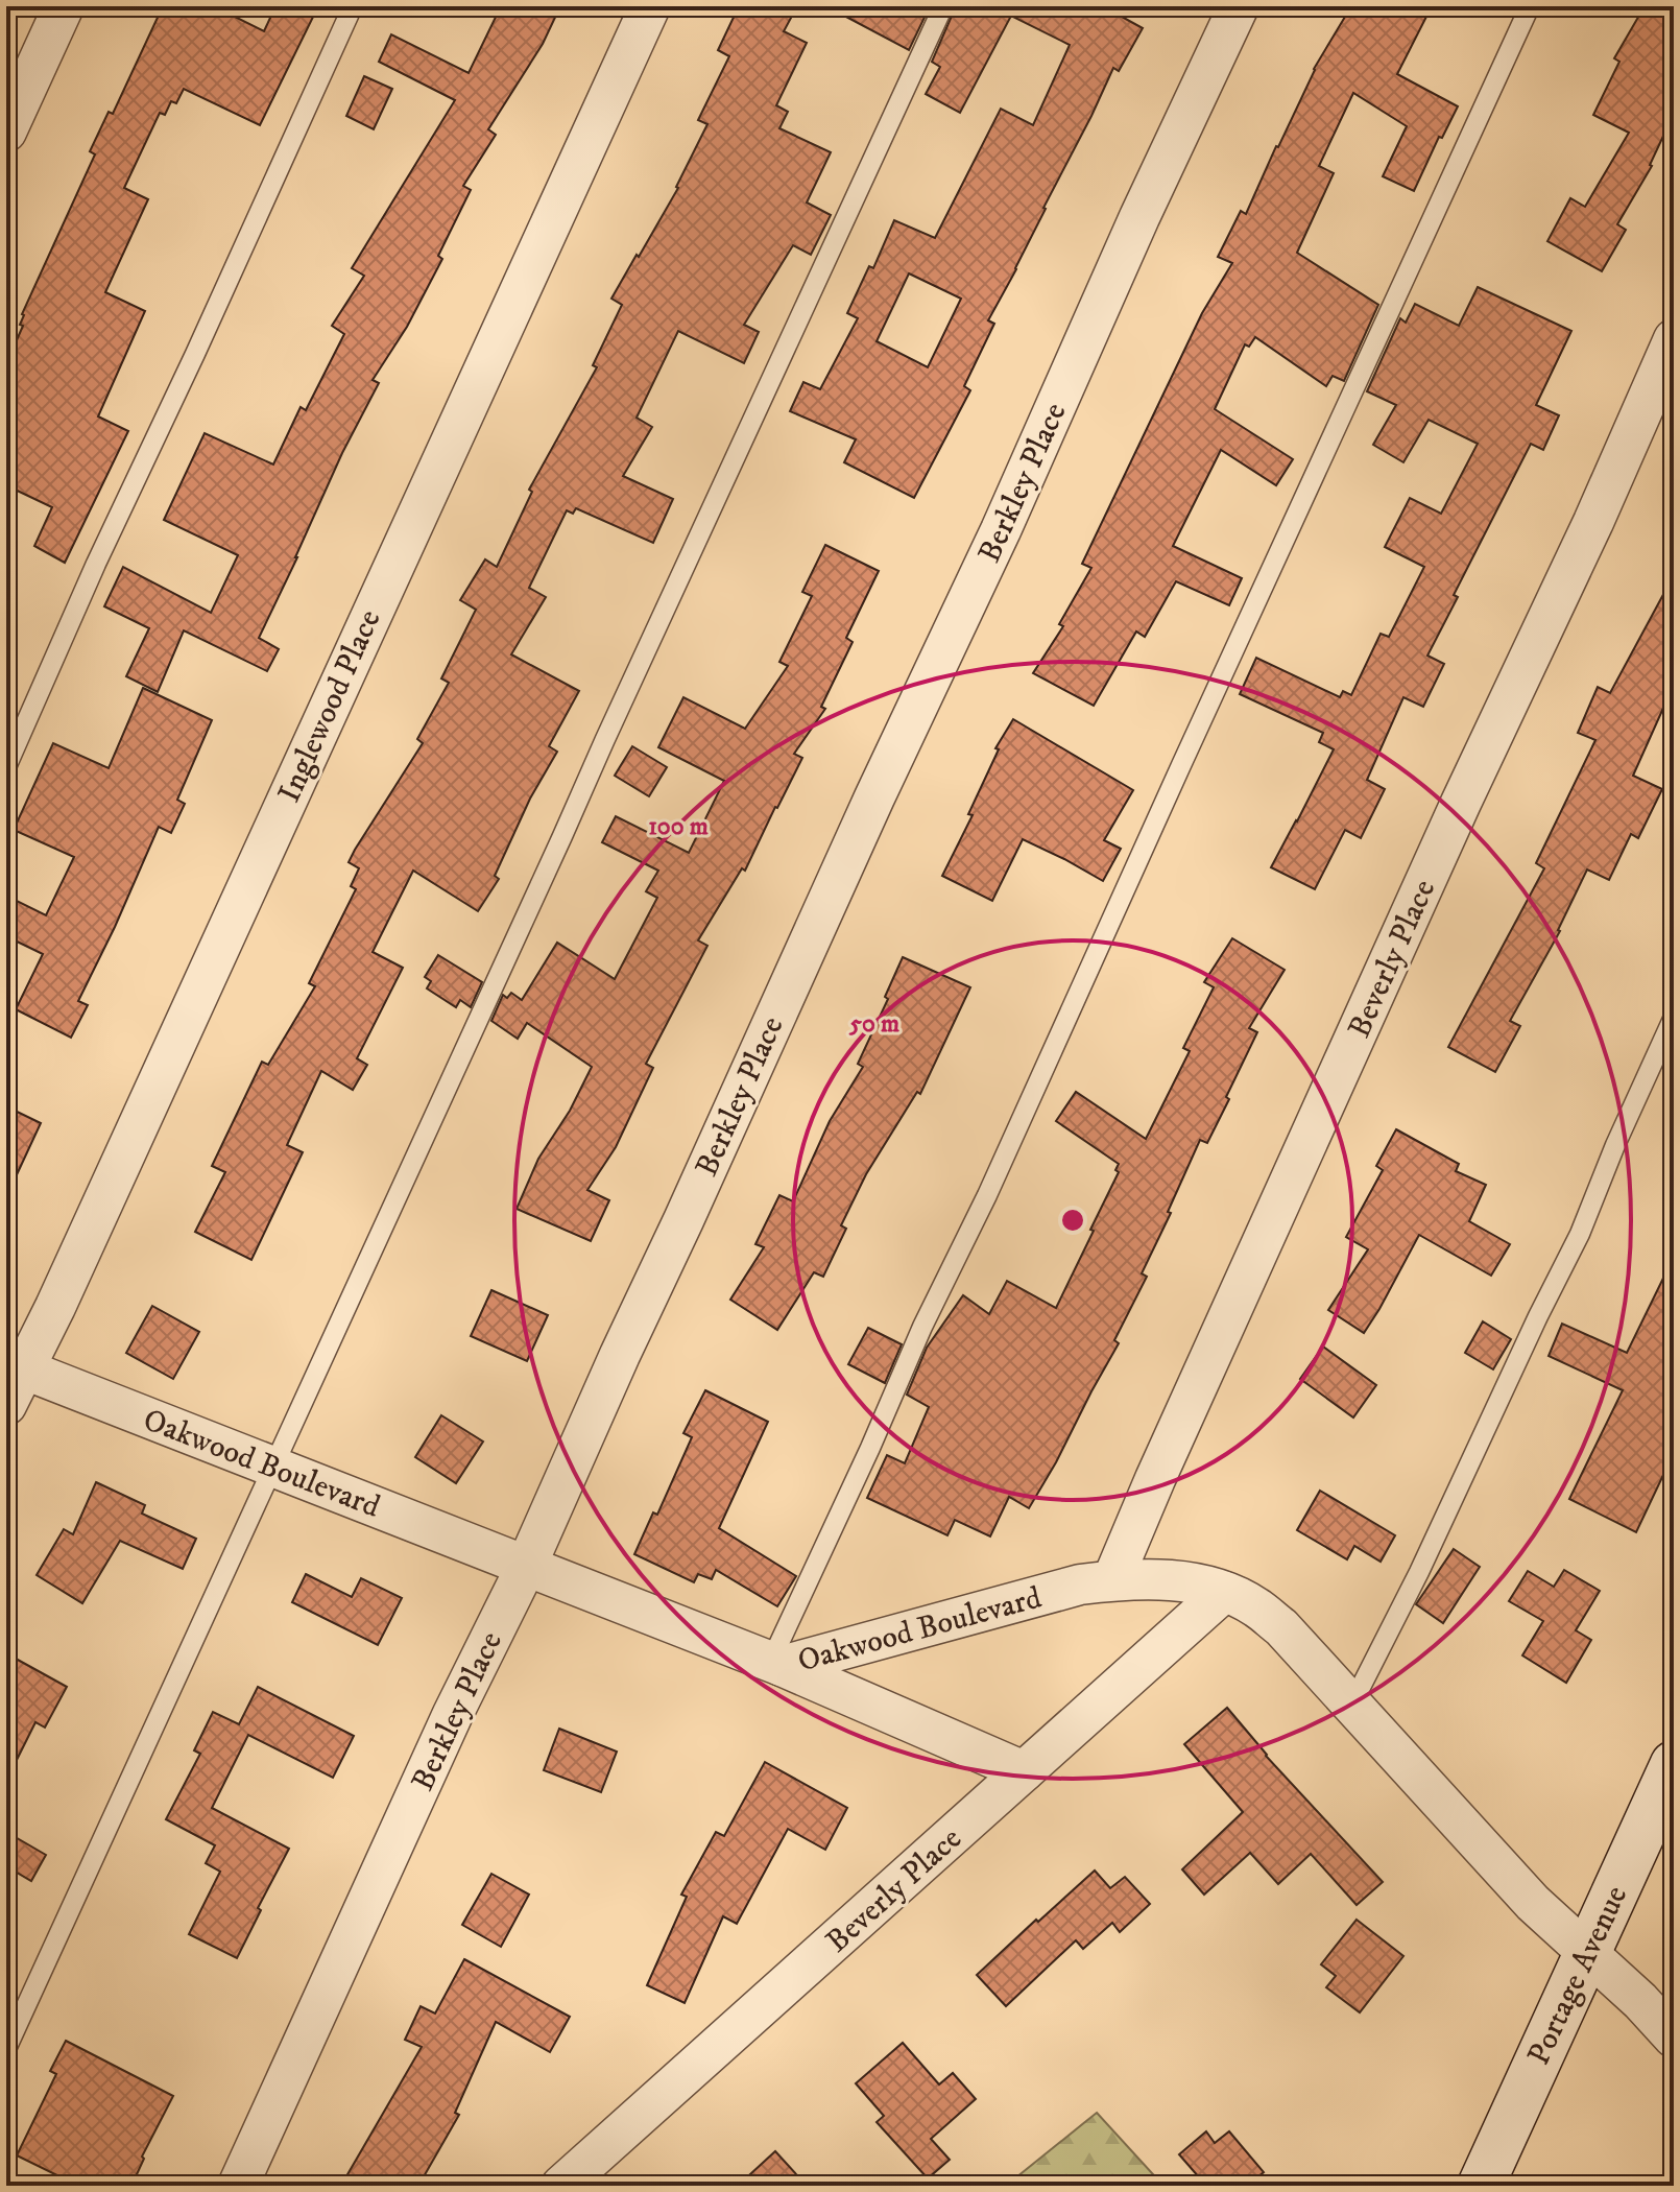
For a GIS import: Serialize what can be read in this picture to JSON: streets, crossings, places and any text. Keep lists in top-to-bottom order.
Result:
{
  "streets": {
    "main road": ["Portage Avenue"],
    "street": [
      "Berkley Place",
      "Inglewood Place",
      "Beverly Place",
      "Oakwood Boulevard"
    ]
  },
  "crossings": [
    ["Berkley Place", "Oakwood Boulevard"],
    ["Inglewood Place", "Oakwood Boulevard"],
    ["Beverly Place", "Oakwood Boulevard"],
    ["Oakwood Boulevard", "Portage Avenue"]
  ],
  "rings": ["100 m", "50 m"]
}
